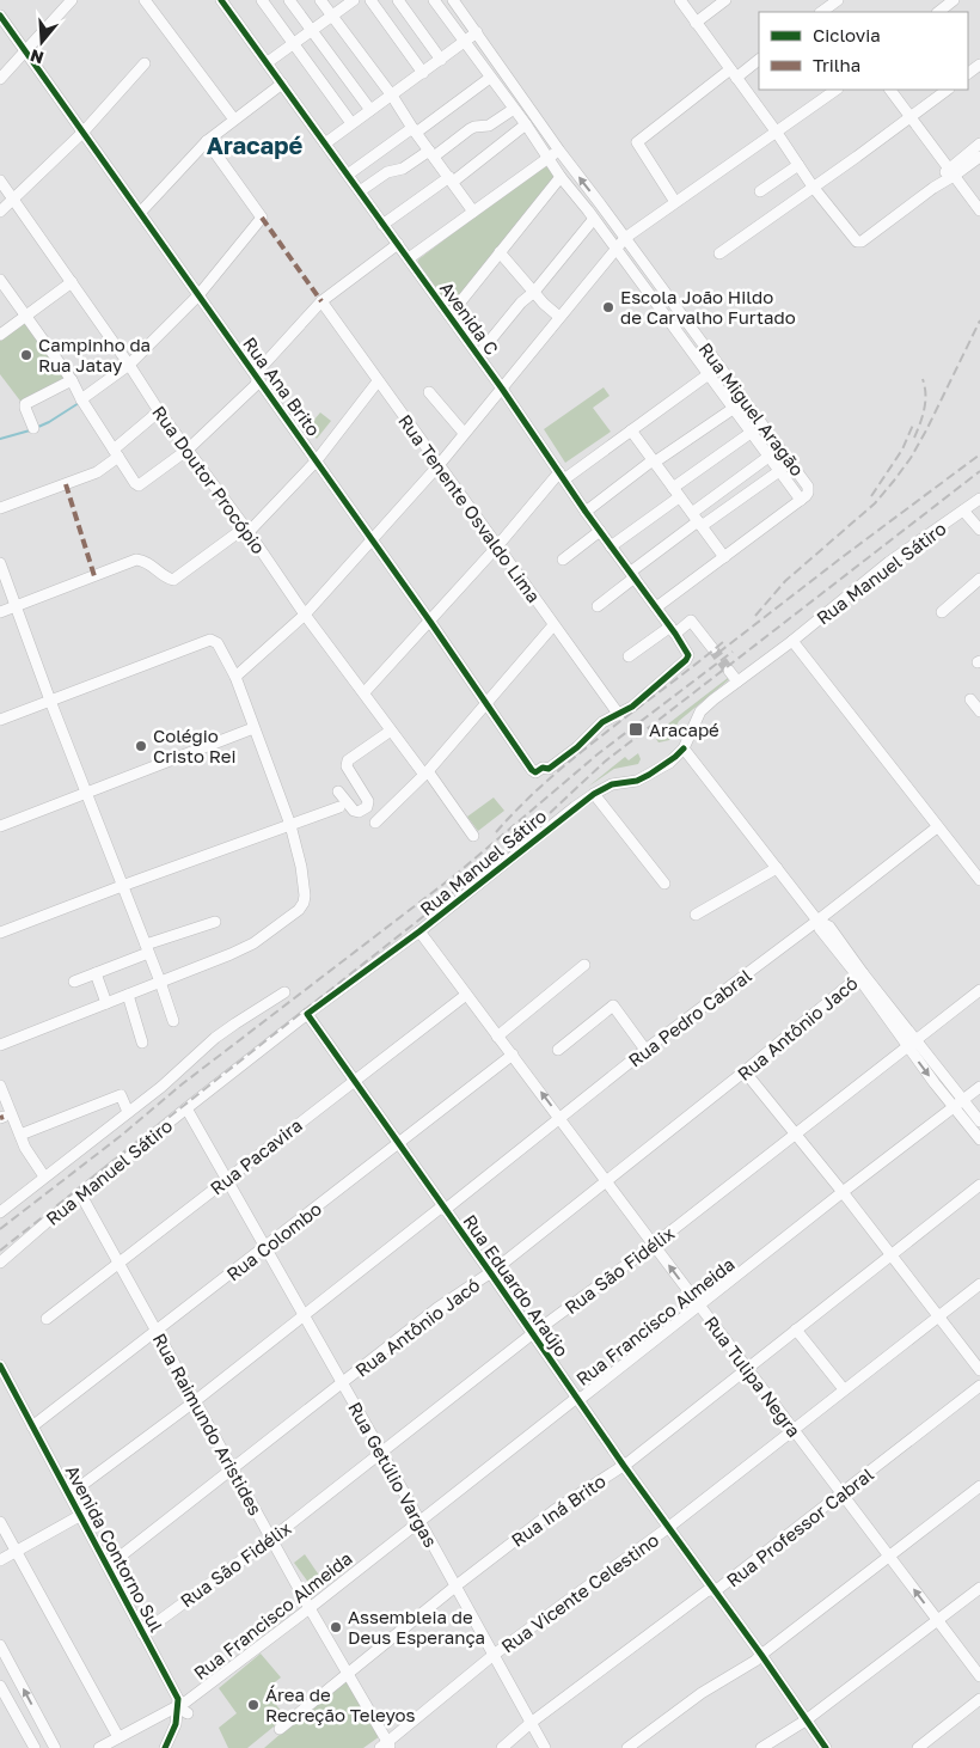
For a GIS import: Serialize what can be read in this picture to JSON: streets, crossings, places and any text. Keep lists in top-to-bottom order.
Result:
{
  "streets": {
    "street": [
      "Avenida C",
      "Rua Ana Brito",
      "Rua Miguel Aragão",
      "Rua Doutor Procópio",
      "Rua Tenente Osvaldo Lima",
      "Rua Manuel Sátiro",
      "Rua Pedro Cabral",
      "Rua Antônio Jacó",
      "Rua Pacavira",
      "Rua Colombo",
      "Rua São Fidélix",
      "Rua Eduardo Araújo",
      "Rua Francisco Almeida",
      "Rua Tulipa Negra",
      "Rua Raimundo Aristides",
      "Rua Getúlio Vargas",
      "Rua Iná Brito",
      "Rua Professor Cabral",
      "Avenida Contorno Sul",
      "Rua Vicente Celestino"
    ]
  },
  "crossings": [
    ["Avenida C", "Rua Ana Brito"],
    ["Avenida C", "Rua Tenente Osvaldo Lima"],
    ["Rua Ana Brito", "Rua Tenente Osvaldo Lima"],
    ["Rua Manuel Sátiro", "Rua Eduardo Araújo"],
    ["Rua Manuel Sátiro", "Rua Tulipa Negra"],
    ["Rua Manuel Sátiro", "Rua Raimundo Aristides"],
    ["Rua Manuel Sátiro", "Rua Getúlio Vargas"],
    ["Rua Pedro Cabral", "Rua Eduardo Araújo"],
    ["Rua Pedro Cabral", "Rua Tulipa Negra"],
    ["Rua Pedro Cabral", "Rua Raimundo Aristides"],
    ["Rua Pedro Cabral", "Rua Getúlio Vargas"],
    ["Rua Pedro Cabral", "Avenida Contorno Sul"],
    ["Rua Antônio Jacó", "Rua Eduardo Araújo"],
    ["Rua Antônio Jacó", "Rua Tulipa Negra"],
    ["Rua Antônio Jacó", "Rua Raimundo Aristides"],
    ["Rua Antônio Jacó", "Rua Getúlio Vargas"],
    ["Rua Antônio Jacó", "Avenida Contorno Sul"],
    ["Rua Pacavira", "Rua Eduardo Araújo"],
    ["Rua Pacavira", "Rua Tulipa Negra"],
    ["Rua Pacavira", "Rua Raimundo Aristides"],
    ["Rua Pacavira", "Rua Getúlio Vargas"],
    ["Rua Colombo", "Rua Eduardo Araújo"],
    ["Rua Colombo", "Rua Tulipa Negra"],
    ["Rua Colombo", "Rua Raimundo Aristides"],
    ["Rua Colombo", "Rua Getúlio Vargas"],
    ["Rua Colombo", "Avenida Contorno Sul"],
    ["Rua São Fidélix", "Rua Eduardo Araújo"],
    ["Rua São Fidélix", "Rua Tulipa Negra"],
    ["Rua São Fidélix", "Rua Raimundo Aristides"],
    ["Rua São Fidélix", "Rua Getúlio Vargas"],
    ["Rua São Fidélix", "Avenida Contorno Sul"],
    ["Rua Eduardo Araújo", "Rua Francisco Almeida"],
    ["Rua Eduardo Araújo", "Rua Iná Brito"],
    ["Rua Eduardo Araújo", "Rua Professor Cabral"],
    ["Rua Eduardo Araújo", "Rua Vicente Celestino"],
    ["Rua Francisco Almeida", "Rua Tulipa Negra"],
    ["Rua Francisco Almeida", "Rua Raimundo Aristides"],
    ["Rua Francisco Almeida", "Rua Getúlio Vargas"],
    ["Rua Francisco Almeida", "Avenida Contorno Sul"],
    ["Rua Tulipa Negra", "Rua Iná Brito"],
    ["Rua Tulipa Negra", "Rua Professor Cabral"],
    ["Rua Tulipa Negra", "Rua Vicente Celestino"],
    ["Rua Raimundo Aristides", "Rua Iná Brito"],
    ["Rua Raimundo Aristides", "Rua Vicente Celestino"],
    ["Rua Getúlio Vargas", "Rua Iná Brito"],
    ["Rua Getúlio Vargas", "Rua Professor Cabral"],
    ["Rua Getúlio Vargas", "Rua Vicente Celestino"]
  ],
  "districts": ["Aracapé"],
  "places": {
    "other": [
      "Escola João Hildo de Carvalho Furtado",
      "Campinho da Rua Jatay",
      "Colégio Cristo Rei",
      "Assembleia de Deus Esperança",
      "Área de Recreção Teleyos"
    ],
    "transit": ["Aracapé"]
  },
  "legend": ["Ciclovia", "Trilha"],
  "north": "bottom"
}
